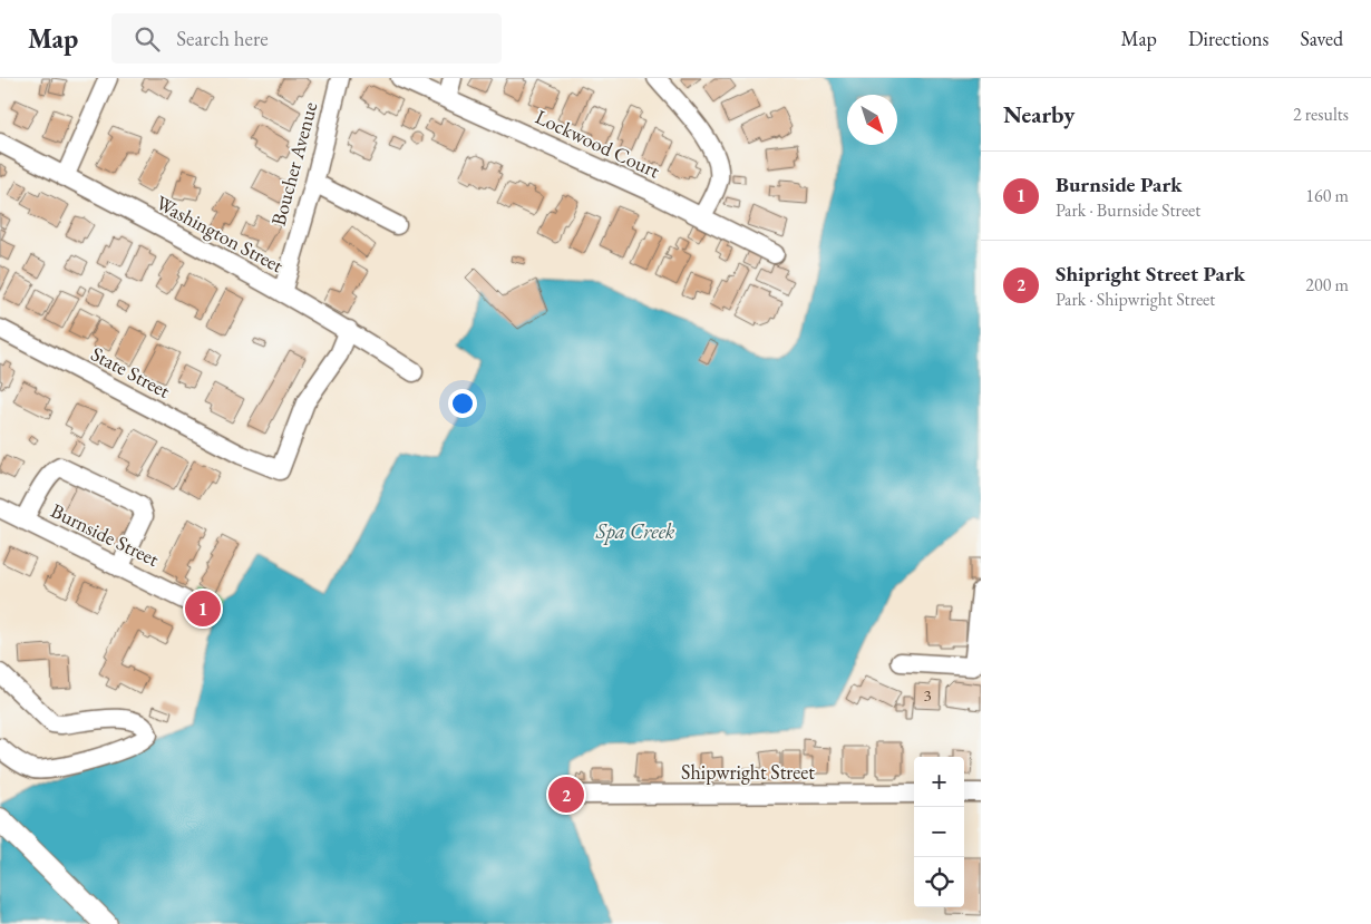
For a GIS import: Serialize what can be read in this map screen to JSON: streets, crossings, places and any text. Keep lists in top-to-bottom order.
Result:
{
  "streets": {
    "street": [
      "Lockwood Court",
      "Boucher Avenue",
      "Washington Street",
      "State Street",
      "Burnside Street",
      "Shipwright Street"
    ]
  },
  "crossings": [
    ["Boucher Avenue", "Washington Street"],
    ["Washington Street", "State Street"]
  ],
  "water": ["Spa Creek"],
  "house_numbers": ["3"],
  "north": "bottom right",
  "page": {
    "header": "Map",
    "search": "Search here",
    "nav": ["Map", "Directions", "Saved"],
    "heading": ["Nearby", "2 results"],
    "list": [
      {
        "mark": "1",
        "name": "Burnside Park",
        "note": "Park · Burnside Street",
        "value": "160 m"
      },
      {
        "mark": "2",
        "name": "Shipright Street Park",
        "note": "Park · Shipwright Street",
        "value": "200 m"
      }
    ],
    "pins": ["1", "2"],
    "map_buttons": ["+", "−"]
  }
}
